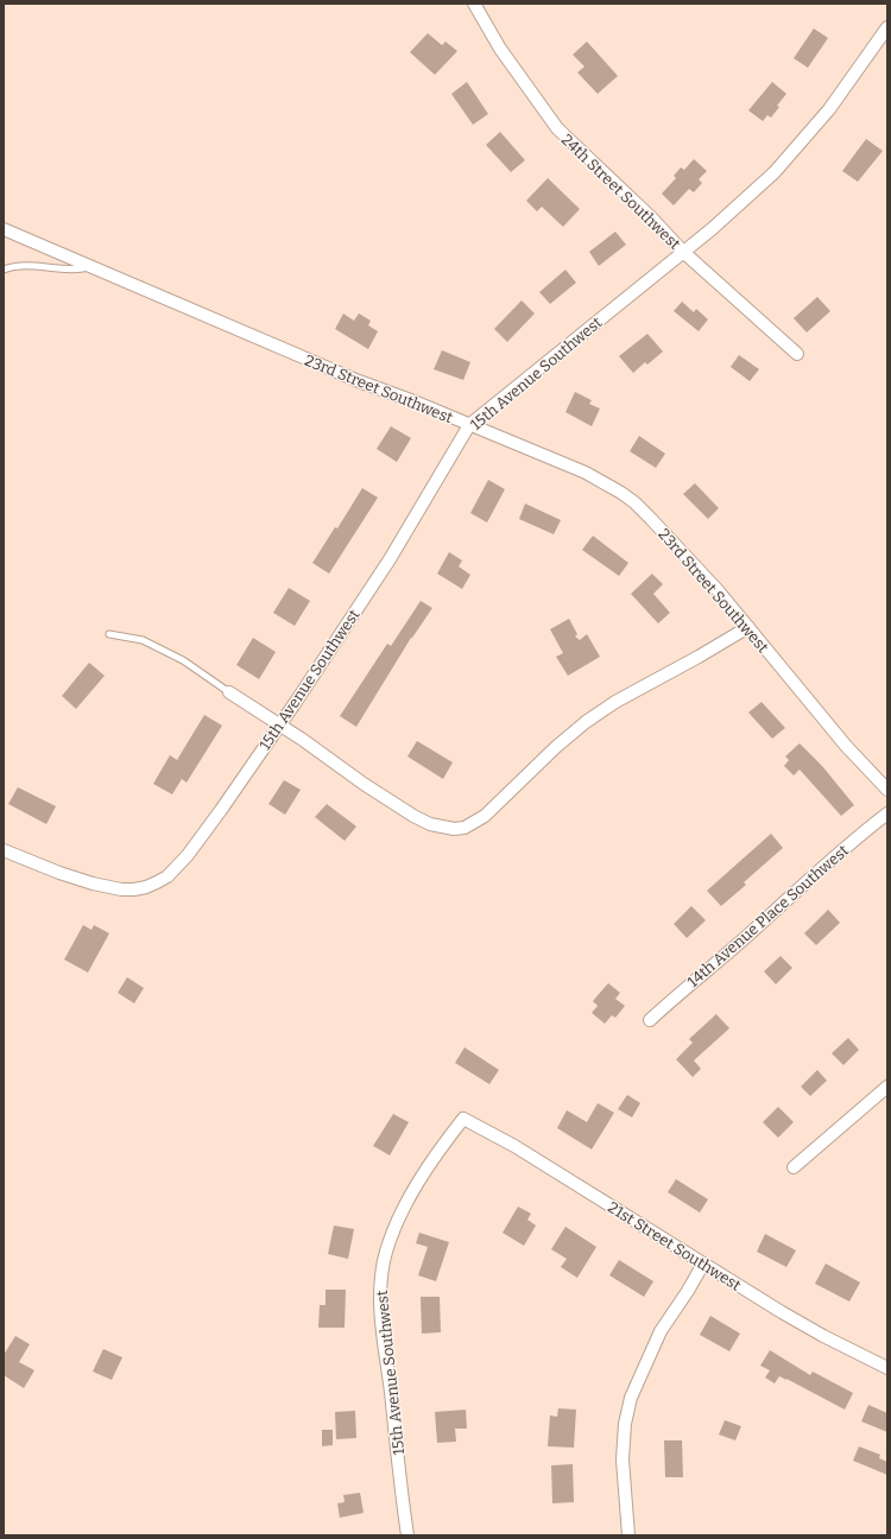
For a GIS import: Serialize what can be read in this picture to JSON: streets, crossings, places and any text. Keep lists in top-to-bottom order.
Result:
{
  "streets": {
    "street": [
      "24th Street Southwest",
      "15th Avenue Southwest",
      "23rd Street Southwest",
      "14th Avenue Place Southwest",
      "21st Street Southwest"
    ]
  },
  "crossings": [
    ["24th Street Southwest", "15th Avenue Southwest"],
    ["15th Avenue Southwest", "23rd Street Southwest"],
    ["15th Avenue Southwest", "21st Street Southwest"]
  ]
}
